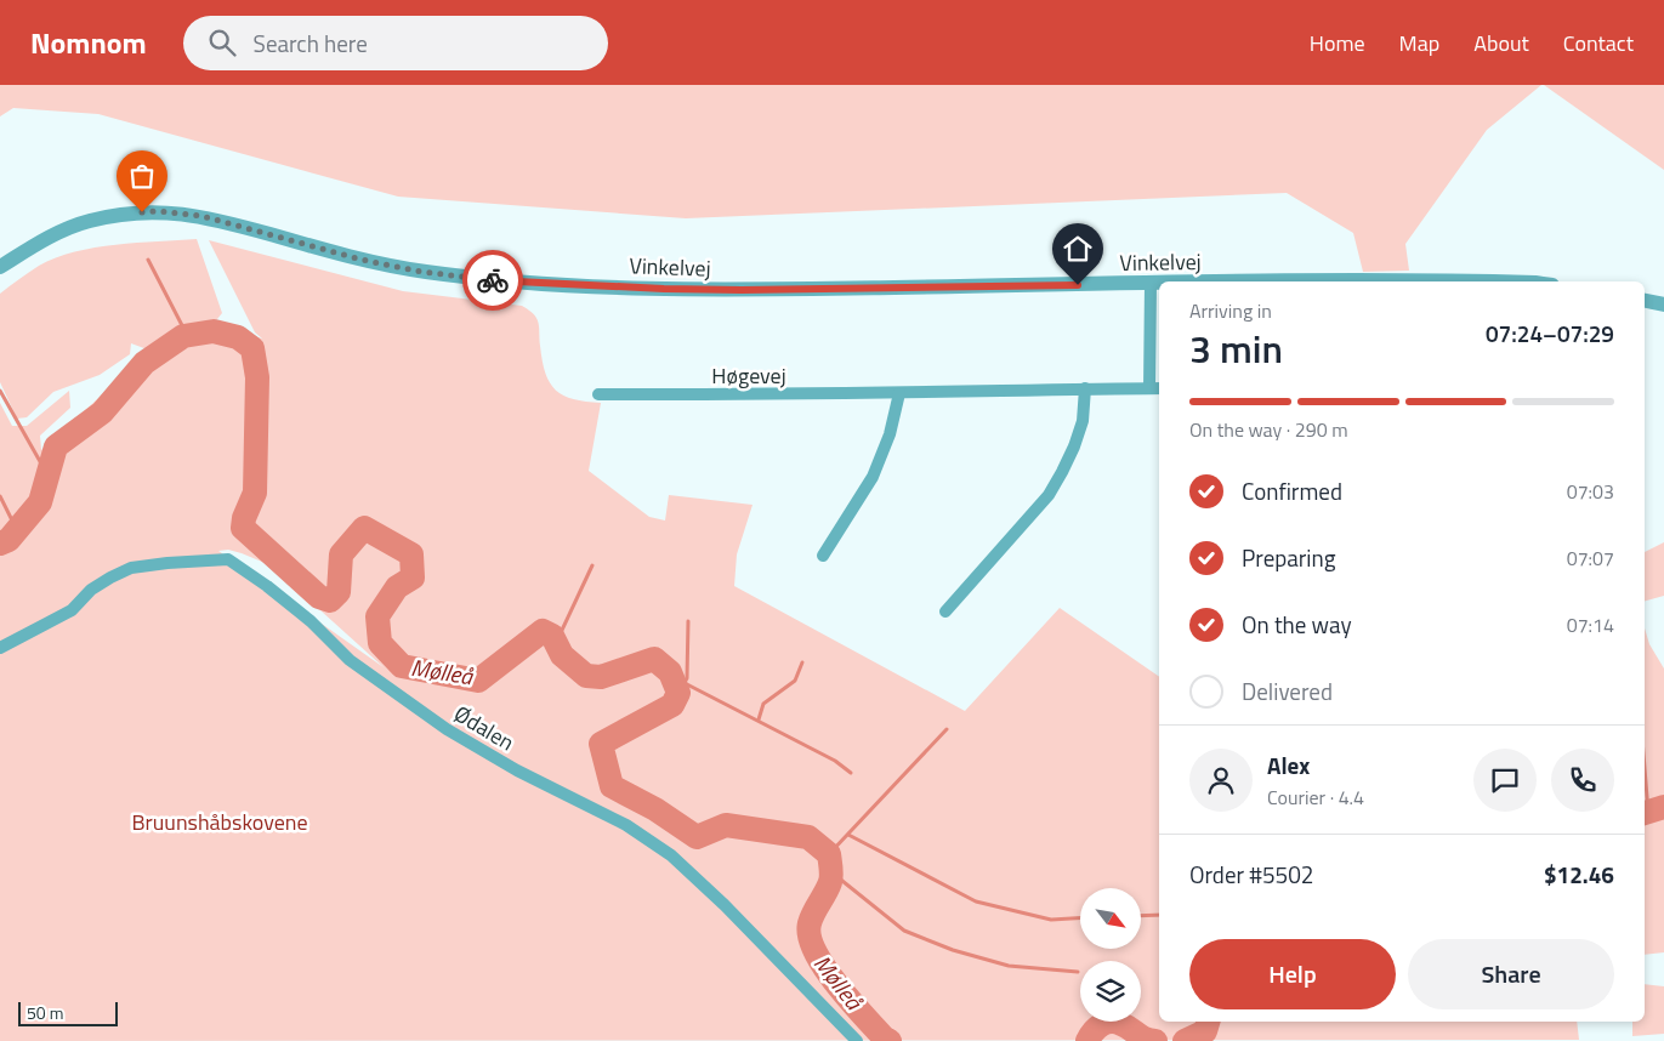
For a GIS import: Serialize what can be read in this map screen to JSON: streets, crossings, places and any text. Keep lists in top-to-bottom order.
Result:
{
  "streets": {
    "street": ["Vinkelvej", "Høgevej", "Ødalen"]
  },
  "crossings": [
    ["Vinkelvej", "Høgevej"]
  ],
  "water": ["Mølleå"],
  "parks": ["Bruunshåbskovene"],
  "scale_bar": "50 m",
  "north": "bottom right",
  "page": {
    "header": "Nomnom",
    "search": "Search here",
    "nav": [
      "Home",
      "Map",
      "About",
      "Contact"
    ],
    "heading": ["3 min", "Arriving in", "07:24–07:29"],
    "panel": [
      "Alex",
      "Courier · 4.4",
      "Order #5502",
      "$12.46"
    ],
    "bar": "On the way · 290 m",
    "list": [
      ["Confirmed", "07:03"],
      ["Preparing", "07:07"],
      ["On the way", "07:14"],
      "Delivered"
    ],
    "buttons": ["Help", "Share"],
    "scale": "50 m"
  }
}
